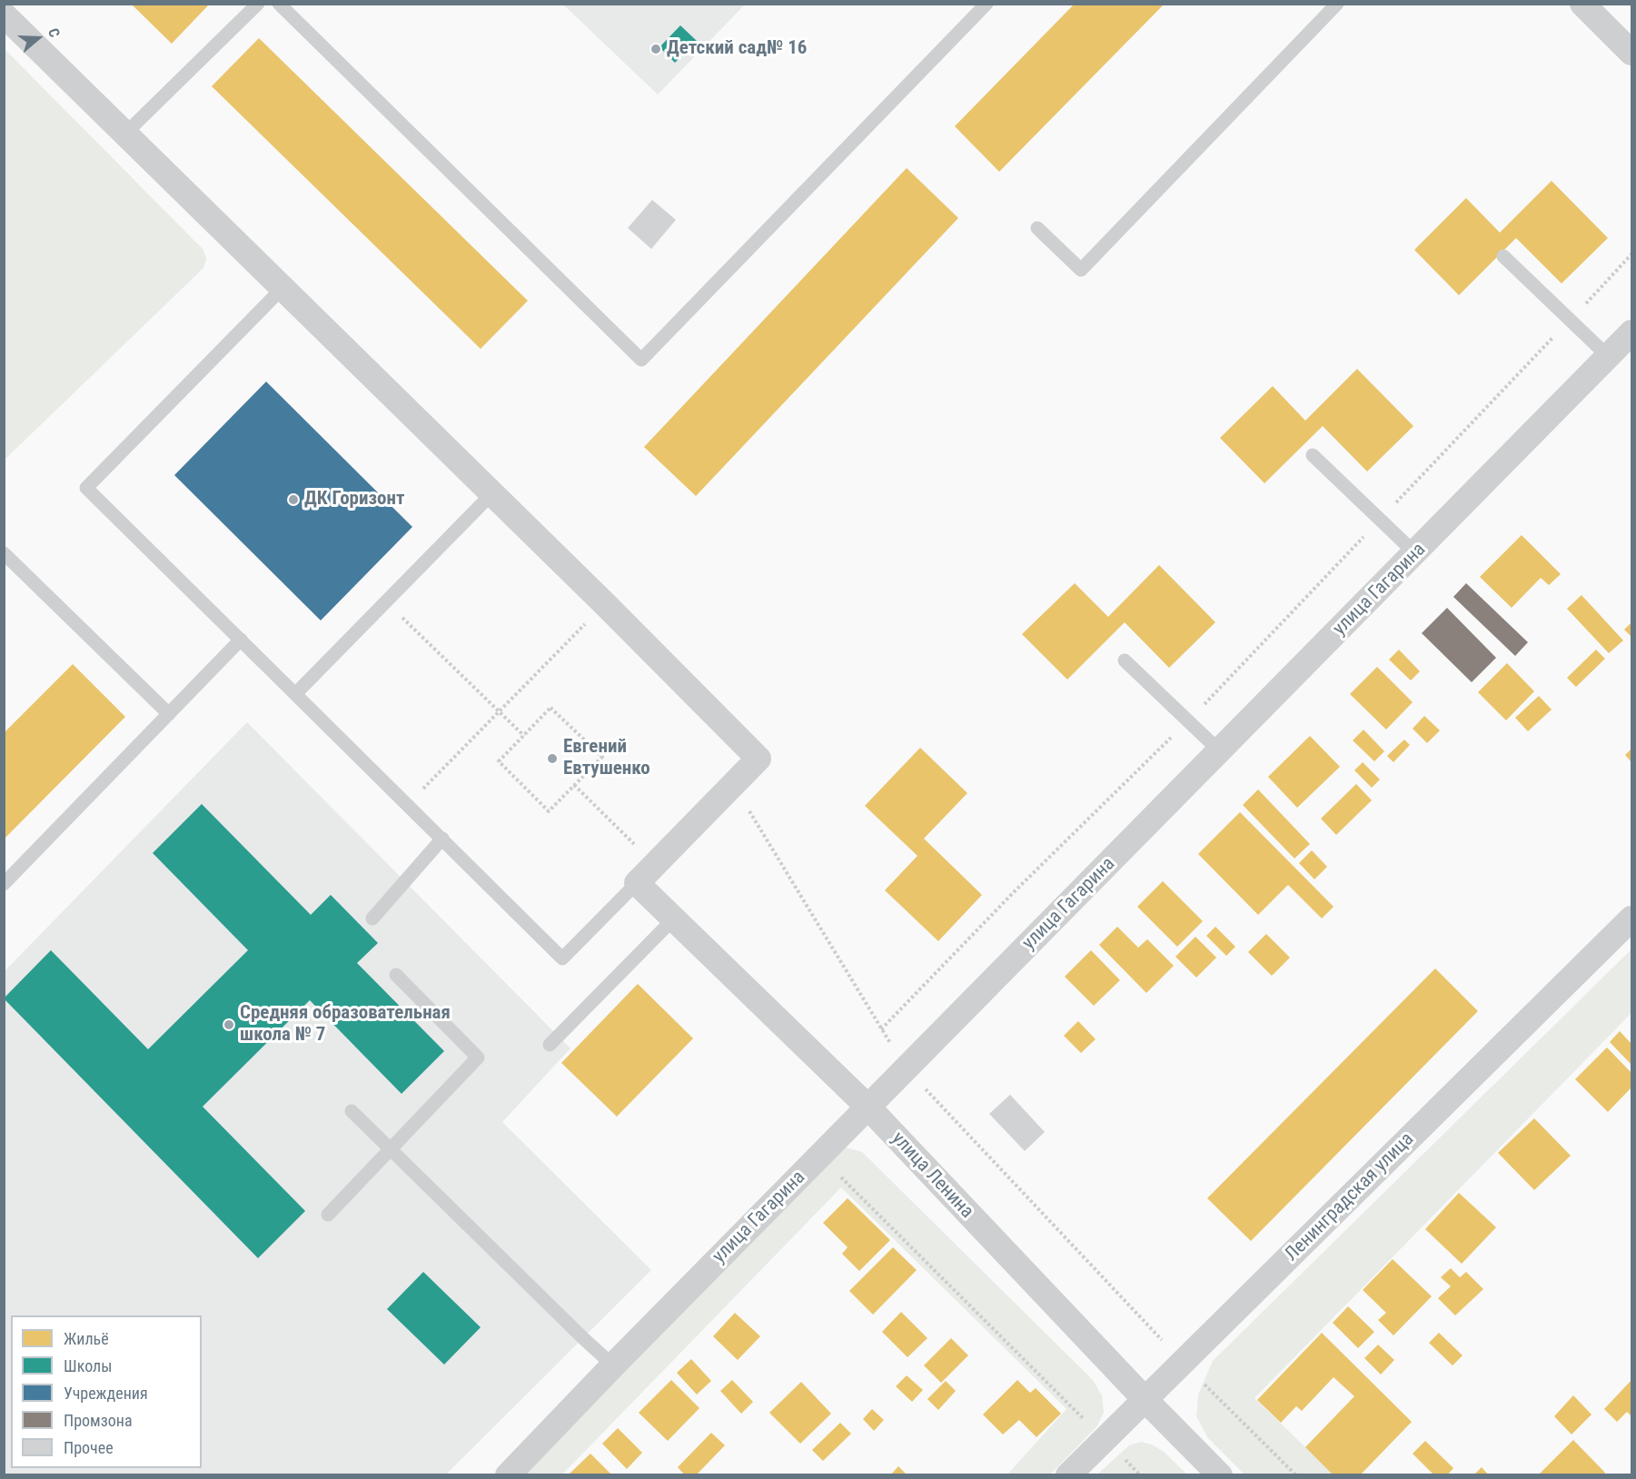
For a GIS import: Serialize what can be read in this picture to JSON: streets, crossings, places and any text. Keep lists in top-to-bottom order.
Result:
{
  "streets": {
    "street": ["улица Гагарина", "улица Ленина", "Ленинградская улица"]
  },
  "crossings": [
    ["улица Гагарина", "улица Ленина"],
    ["улица Ленина", "Ленинградская улица"]
  ],
  "places": [
    "Детский сад№ 16",
    "ДК Горизонт",
    "Евгений Евтушенко",
    "Средняя образовательная школа № 7"
  ],
  "legend": [
    "Жильё",
    "Школы",
    "Учреждения",
    "Промзона",
    "Прочее"
  ],
  "north": "right"
}
